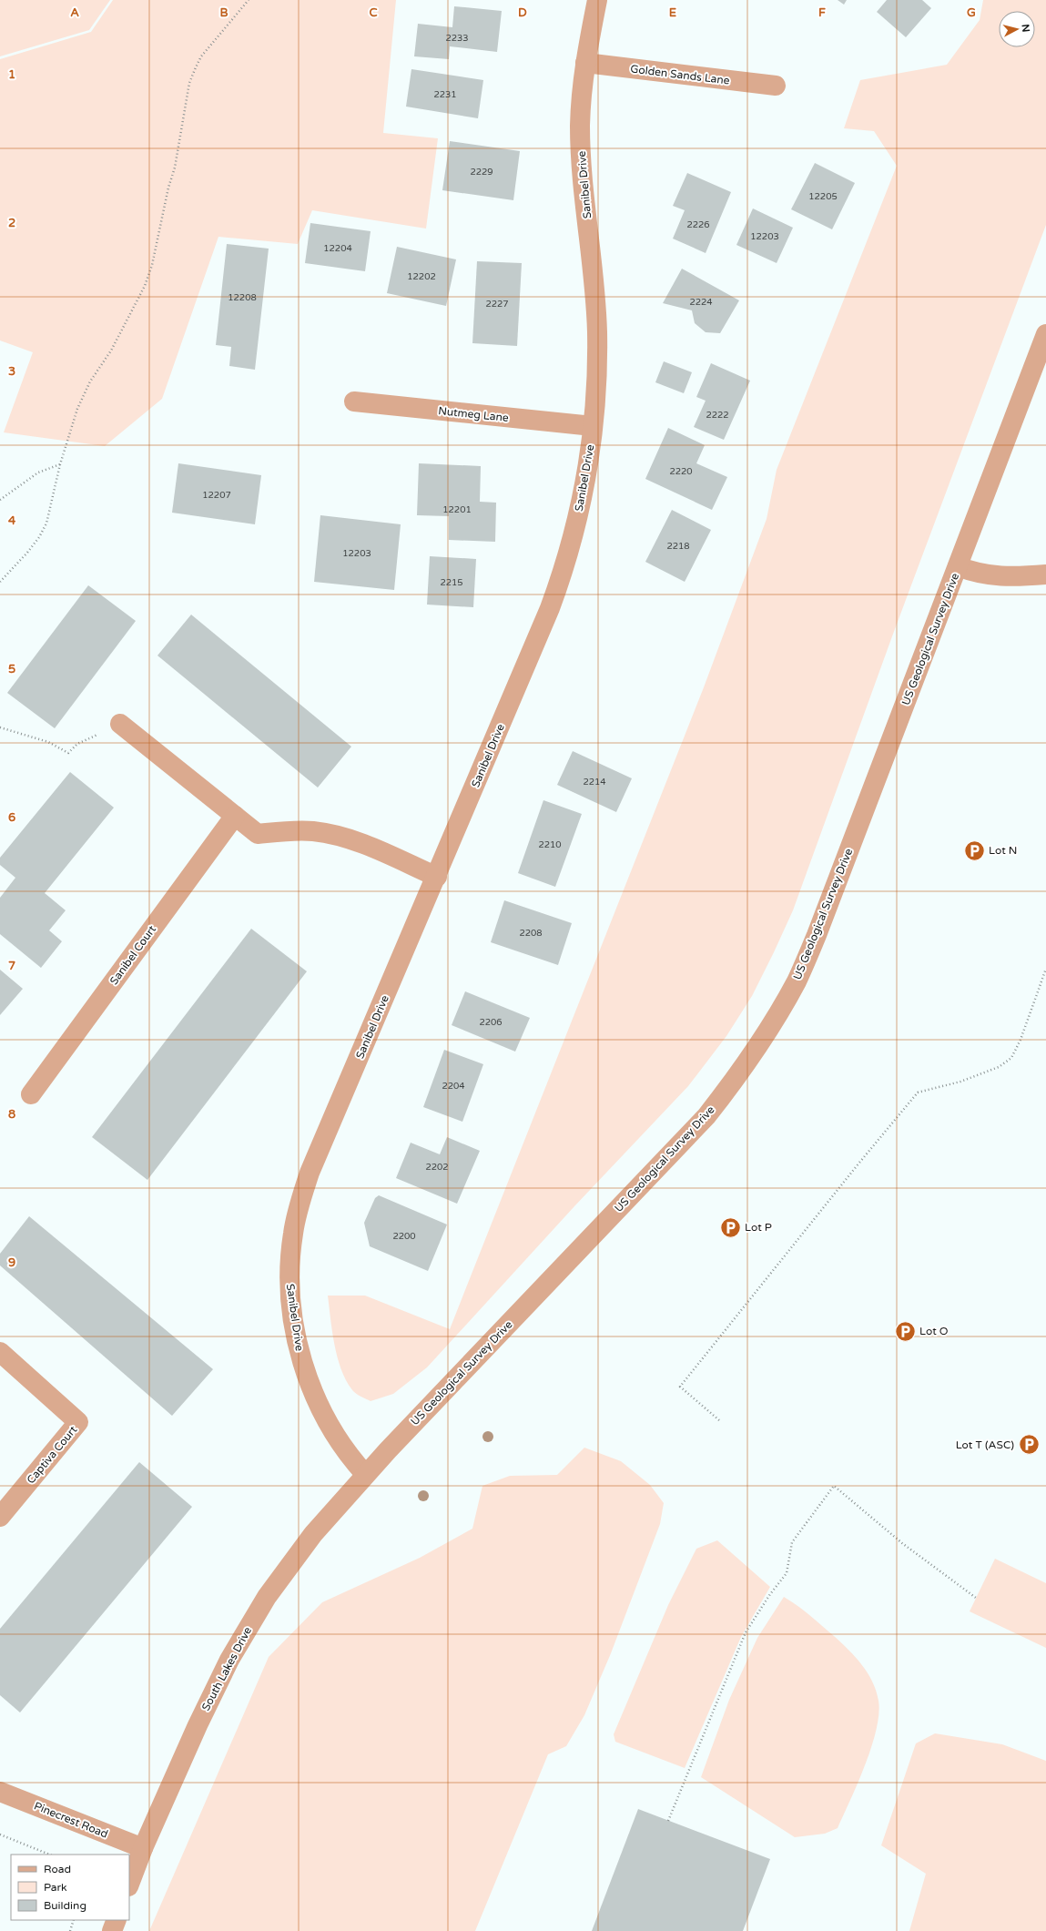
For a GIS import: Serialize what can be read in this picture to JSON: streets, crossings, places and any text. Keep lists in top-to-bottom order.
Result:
{
  "streets": {
    "street": [
      "Golden Sands Lane",
      "Sanibel Drive",
      "Nutmeg Lane",
      "US Geological Survey Drive",
      "Sanibel Court",
      "Captiva Court",
      "South Lakes Drive",
      "Pinecrest Road"
    ]
  },
  "crossings": [
    ["Golden Sands Lane", "Sanibel Drive"],
    ["Sanibel Drive", "Nutmeg Lane"],
    ["Sanibel Drive", "US Geological Survey Drive"],
    ["Sanibel Drive", "South Lakes Drive"],
    ["US Geological Survey Drive", "South Lakes Drive"],
    ["South Lakes Drive", "Pinecrest Road"]
  ],
  "places": {
    "parking": [
      "Lot N",
      "Lot P",
      "Lot O",
      "Lot T (ASC)"
    ]
  },
  "house_numbers": [
    "2233",
    "2231",
    "2229",
    "12205",
    "2226",
    "12203",
    "12204",
    "12202",
    "12208",
    "2224",
    "2227",
    "2222",
    "2220",
    "12207",
    "12201",
    "2218",
    "12203",
    "2215",
    "2214",
    "2210",
    "2208",
    "2206",
    "2204",
    "2202",
    "2200"
  ],
  "legend": ["Road", "Park", "Building"],
  "north": "right",
  "grid": {
    "columns": [
      "A",
      "B",
      "C",
      "D",
      "E",
      "F",
      "G"
    ],
    "rows": [
      "1",
      "2",
      "3",
      "4",
      "5",
      "6",
      "7",
      "8",
      "9"
    ]
  }
}
